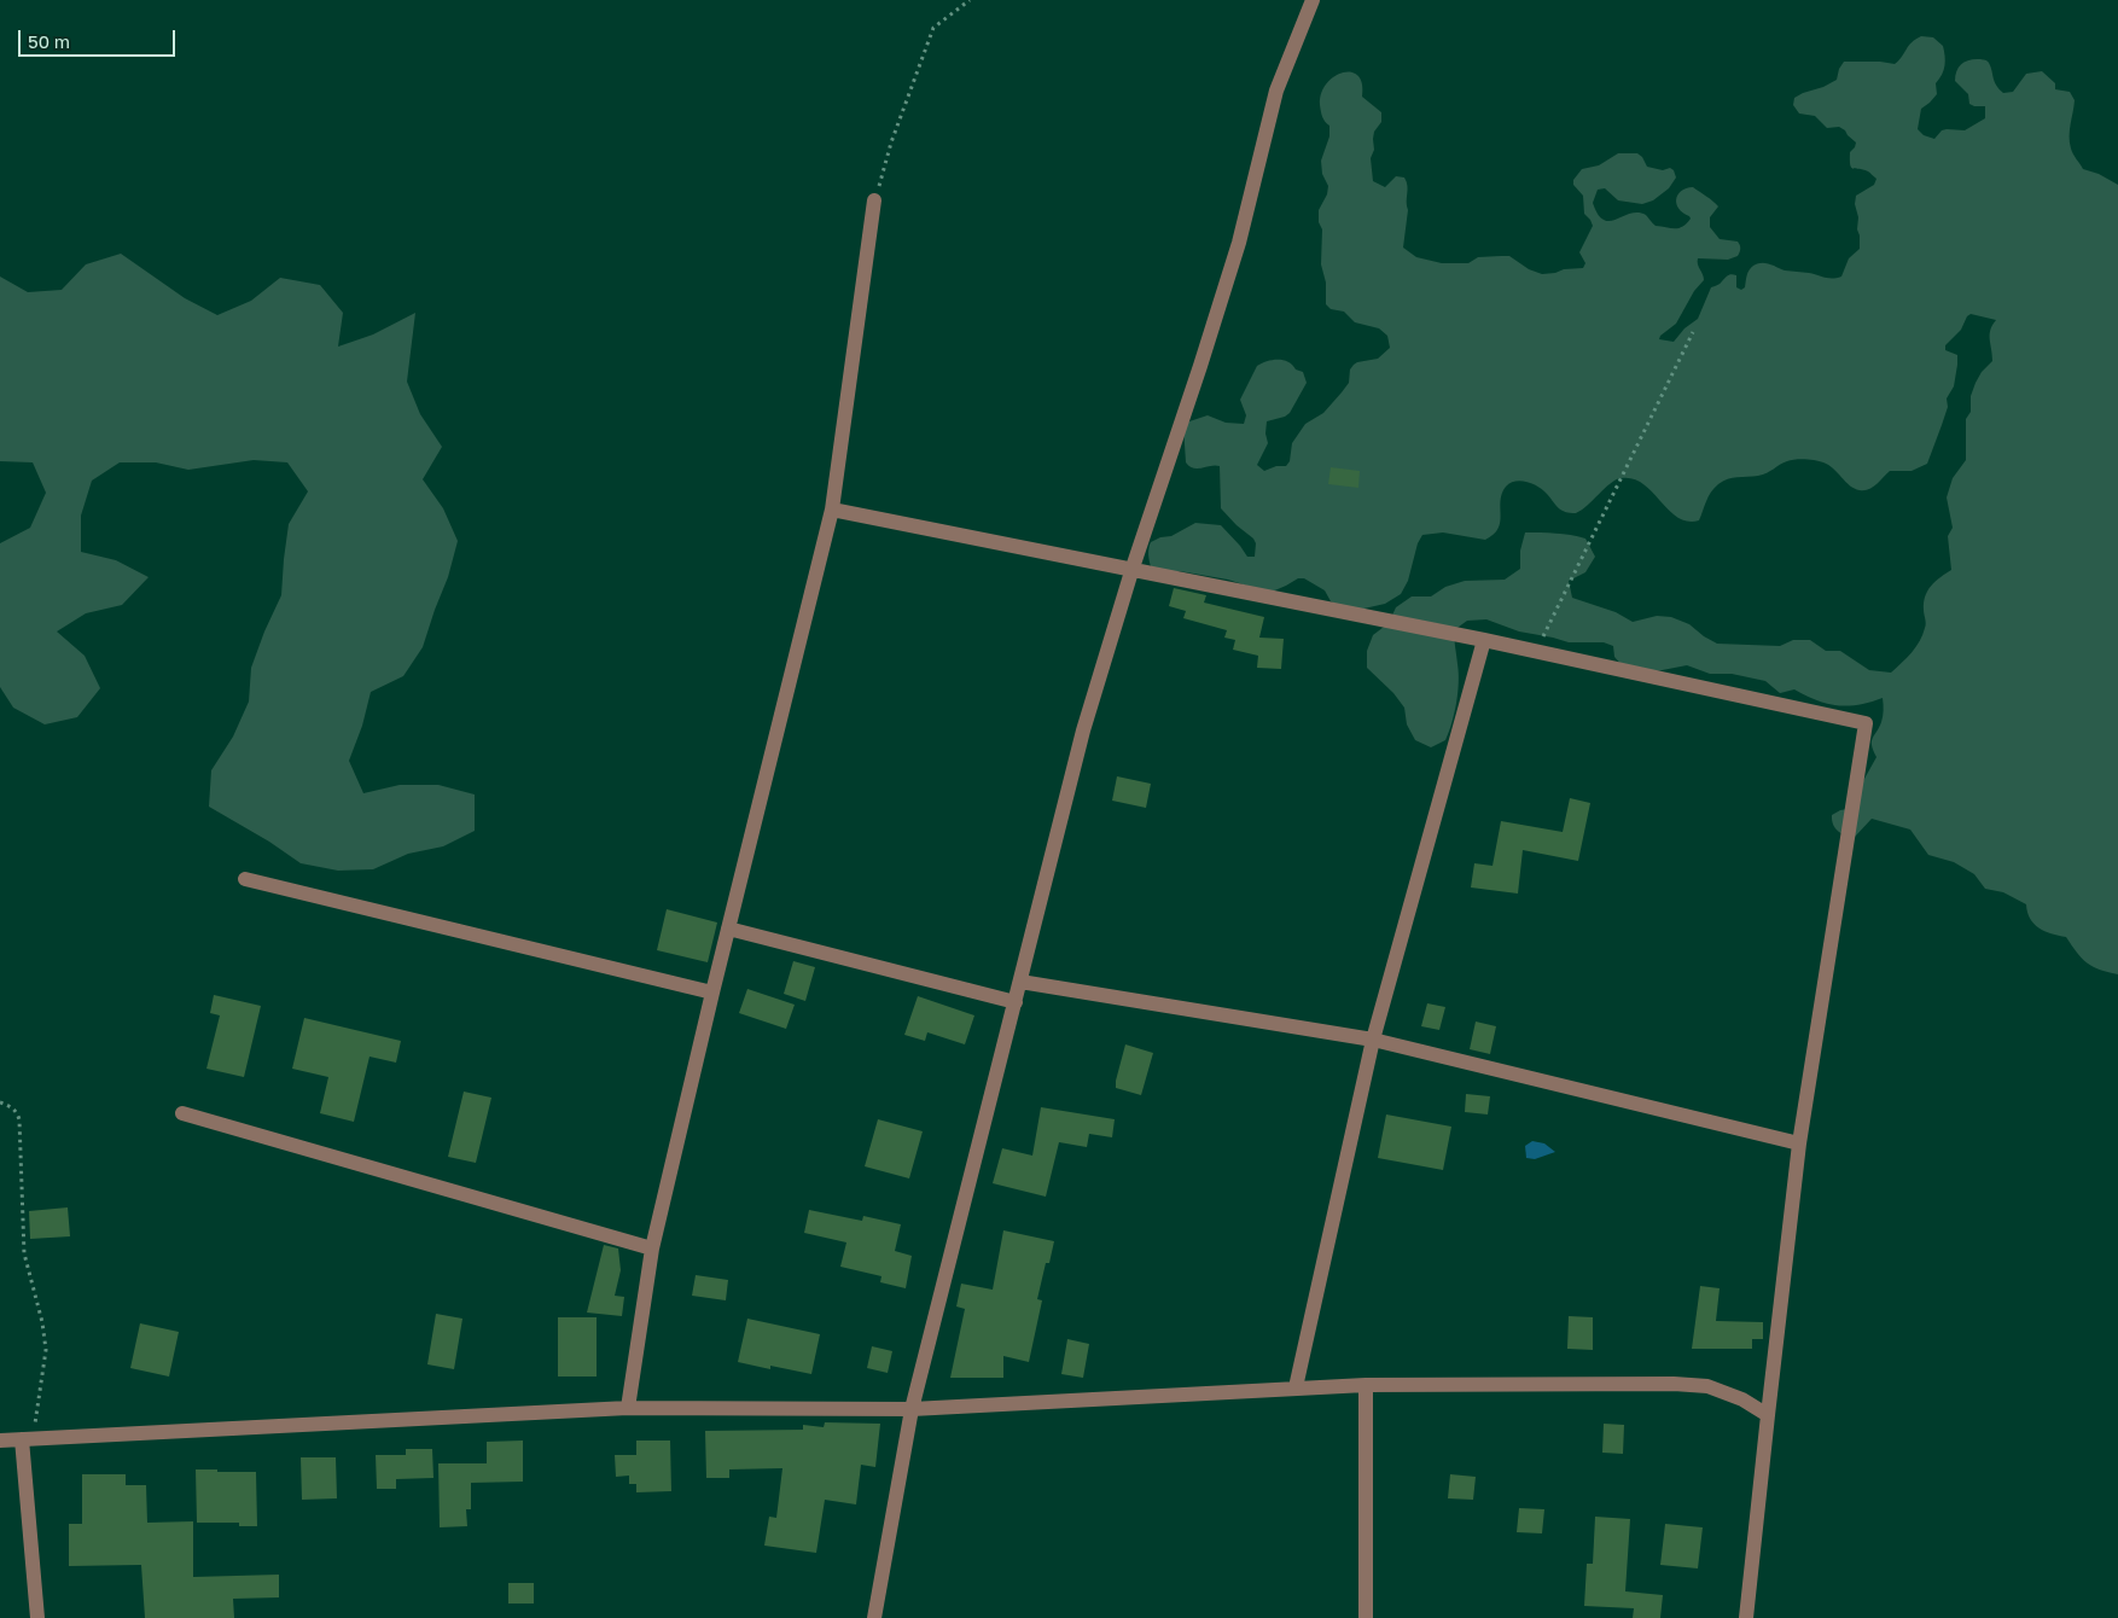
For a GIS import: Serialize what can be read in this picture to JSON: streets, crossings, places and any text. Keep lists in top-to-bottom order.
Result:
{
  "scale_bar": "50 m"
}
